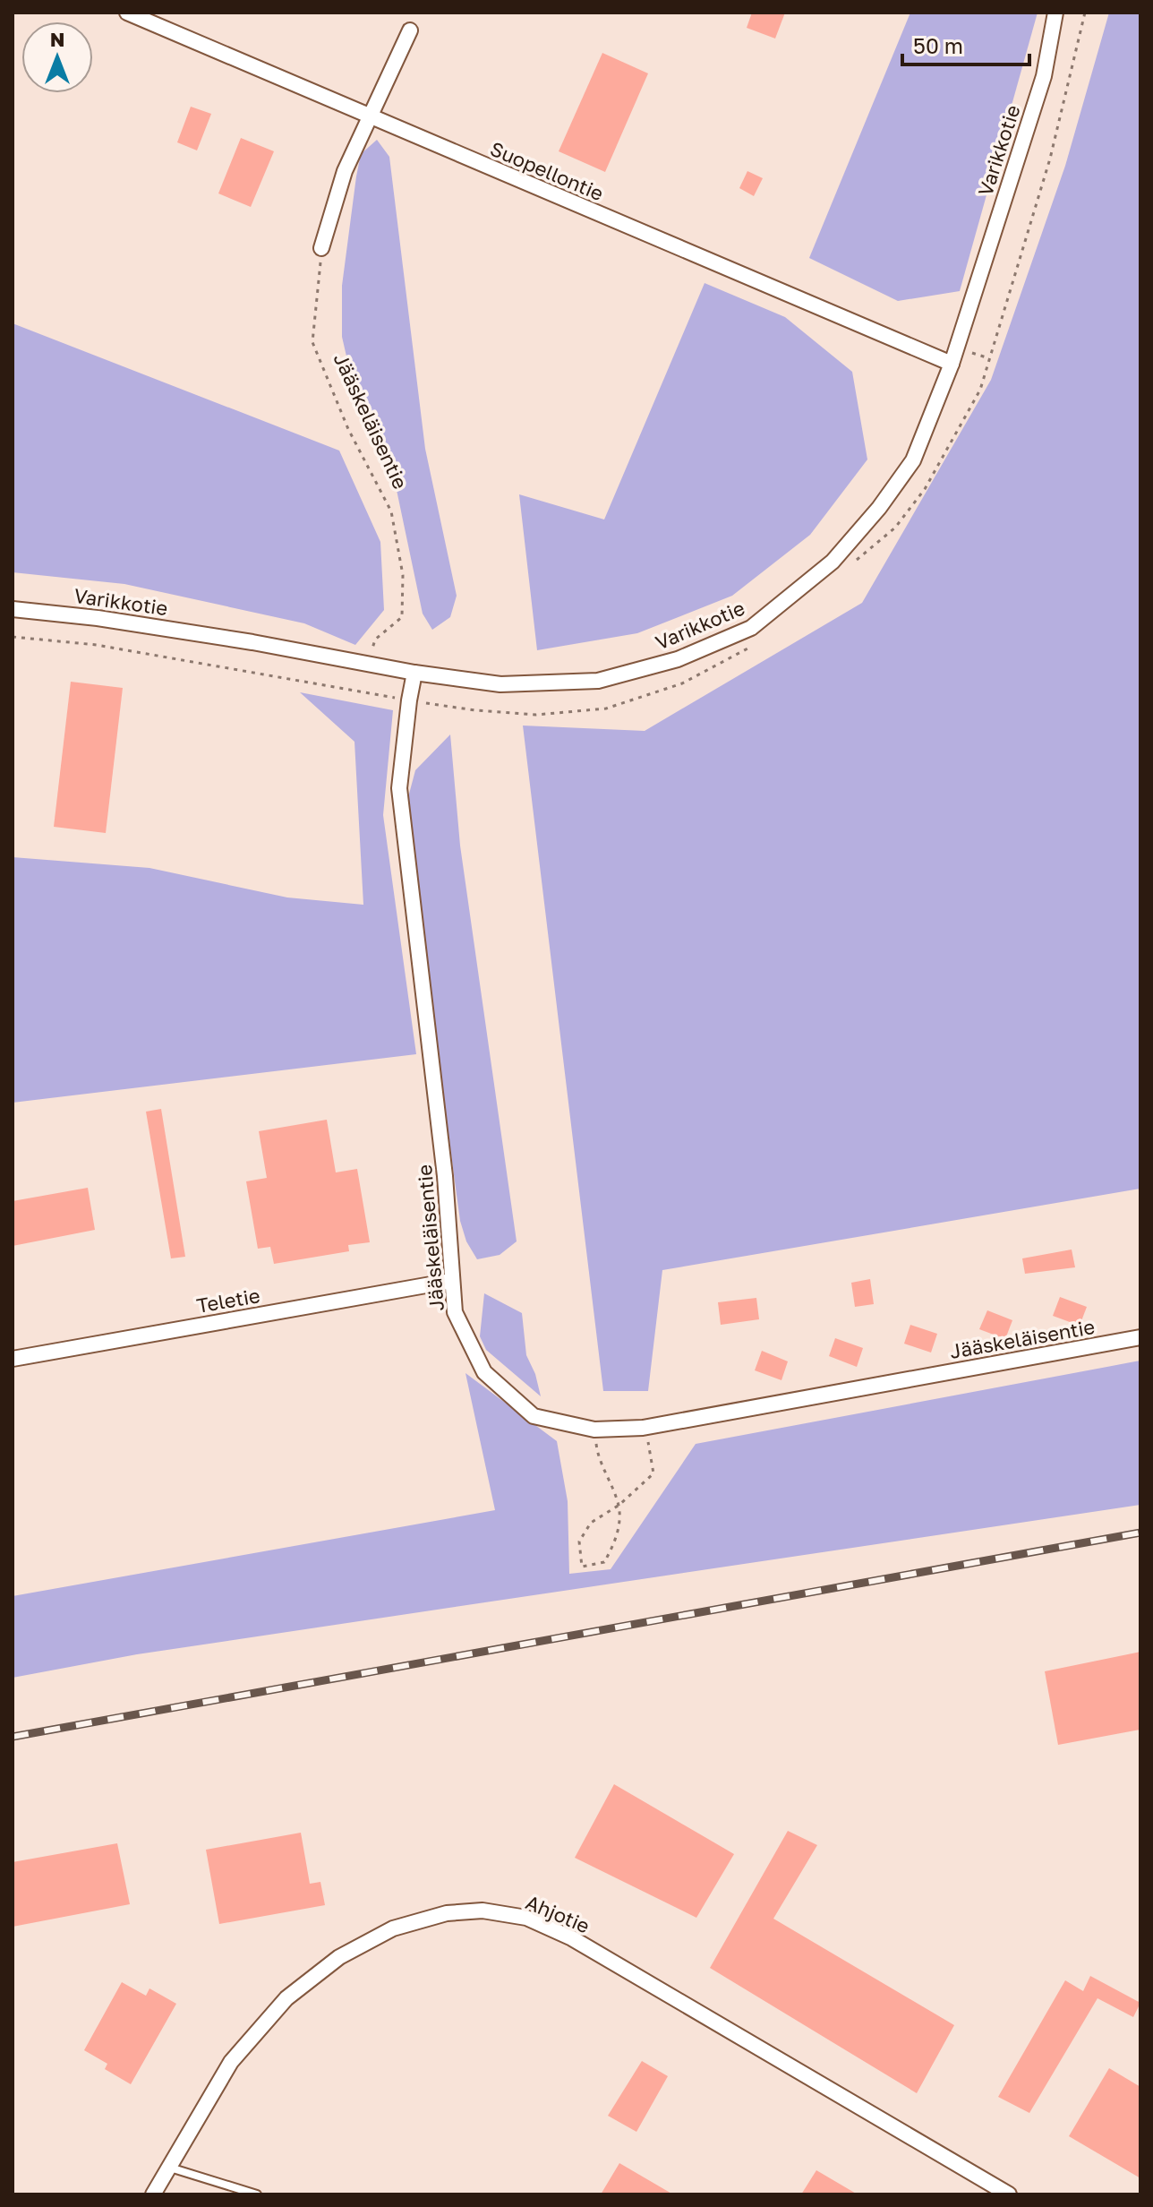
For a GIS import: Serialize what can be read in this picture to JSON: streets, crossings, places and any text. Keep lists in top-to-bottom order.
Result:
{
  "streets": {
    "street": [
      "Varikkotie",
      "Suopellontie",
      "Jääskeläisentie",
      "Teletie",
      "Ahjotie"
    ]
  },
  "crossings": [
    ["Varikkotie", "Suopellontie"],
    ["Varikkotie", "Jääskeläisentie"],
    ["Jääskeläisentie", "Teletie"]
  ],
  "scale_bar": "50 m",
  "north": "top"
}
